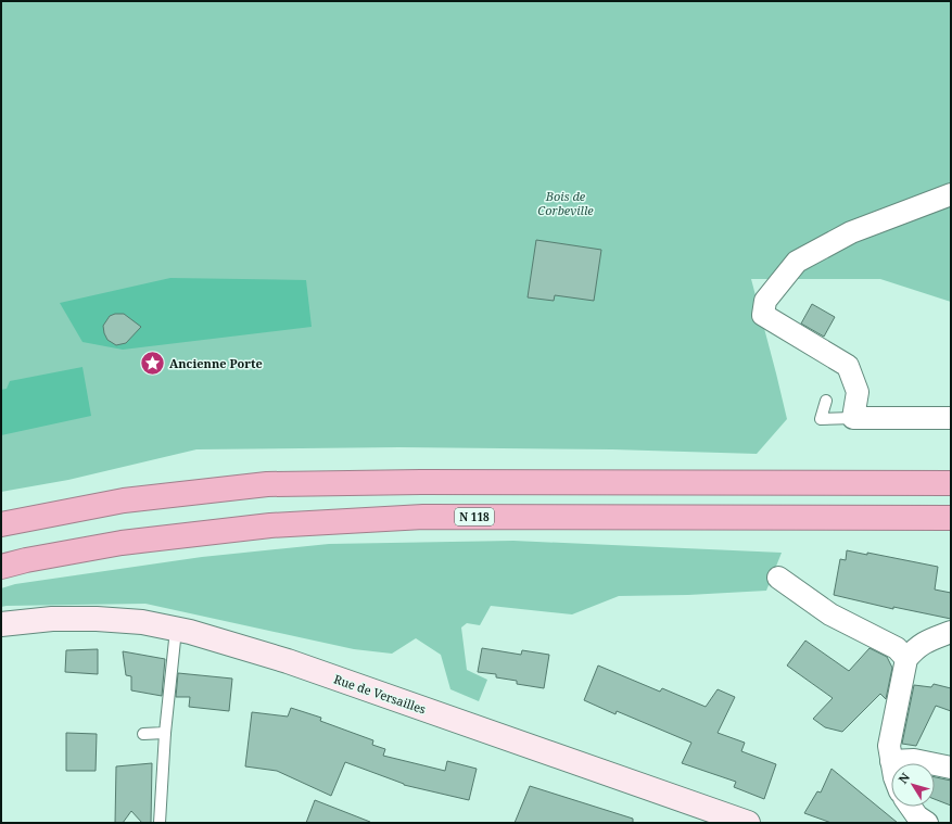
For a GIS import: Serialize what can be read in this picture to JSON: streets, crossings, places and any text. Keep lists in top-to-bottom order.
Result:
{
  "streets": {
    "highway": ["N 118"],
    "main road": ["Rue de Versailles"]
  },
  "parks": ["Bois de Corbeville"],
  "places": {
    "place": ["Ancienne Porte"]
  },
  "north": "top left"
}
